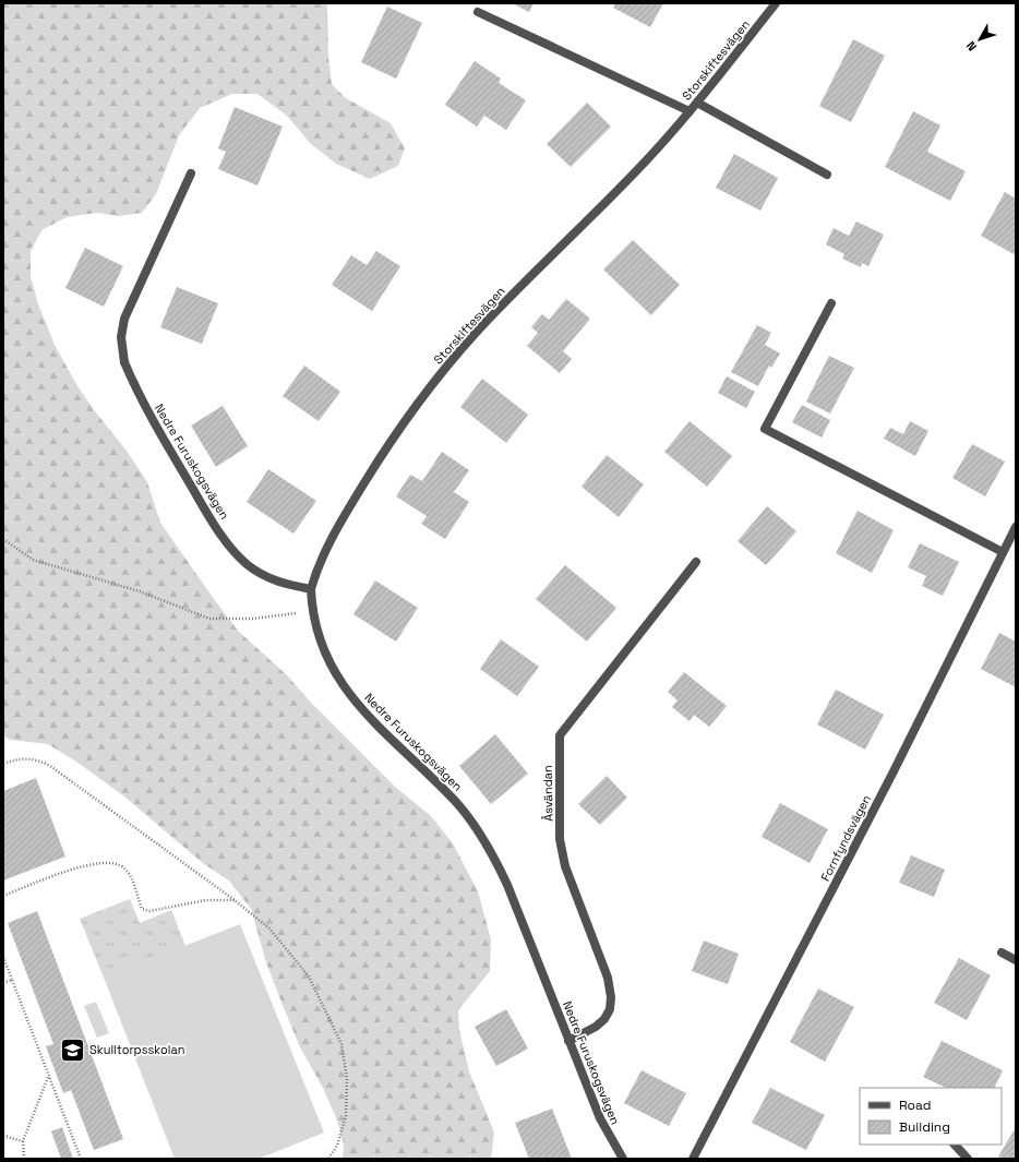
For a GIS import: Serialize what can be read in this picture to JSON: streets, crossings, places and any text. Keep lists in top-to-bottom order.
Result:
{
  "streets": {
    "street": [
      "Storskiftesvägen",
      "Nedre Furuskogsvägen",
      "Åsvändan",
      "Fornfyndsvägen"
    ]
  },
  "crossings": [
    ["Storskiftesvägen", "Nedre Furuskogsvägen"],
    ["Nedre Furuskogsvägen", "Åsvändan"]
  ],
  "places": {
    "school or university": ["Skulltorpsskolan"]
  },
  "legend": ["Road", "Building"],
  "north": "bottom left"
}
